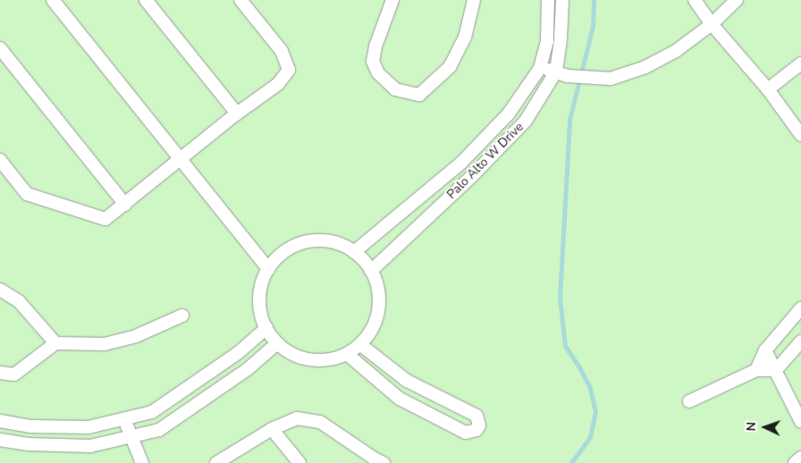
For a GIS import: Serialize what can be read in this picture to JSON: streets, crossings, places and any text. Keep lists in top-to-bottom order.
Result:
{
  "streets": {
    "street": ["Palo Alto W Drive"]
  },
  "north": "left"
}
